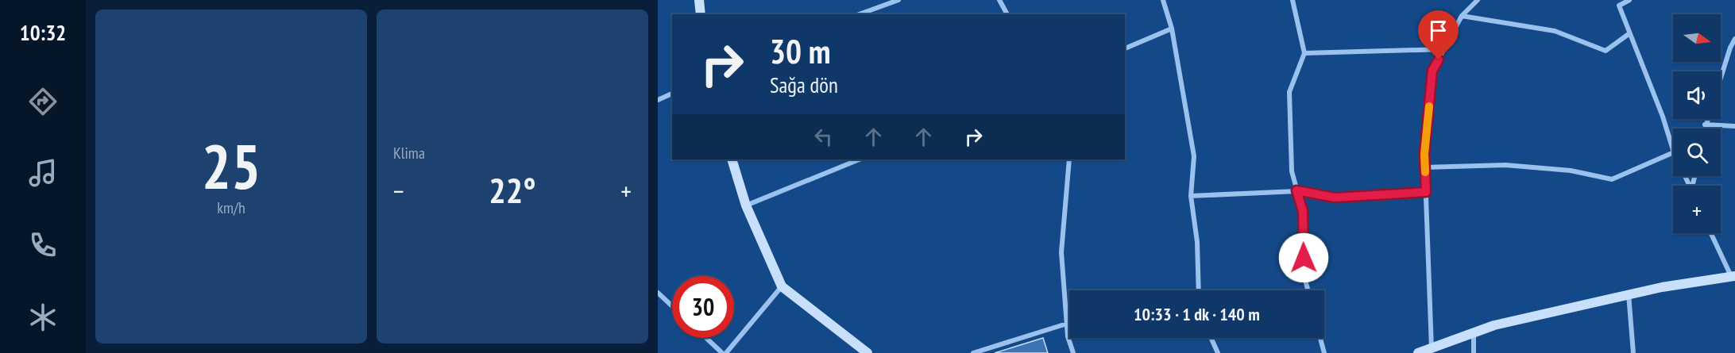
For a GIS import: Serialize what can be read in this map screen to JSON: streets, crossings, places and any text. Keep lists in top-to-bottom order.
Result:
{
  "north": "right",
  "page": {
    "tabs": "10:32",
    "tile": [
      ["25", "km/h"],
      "Klima"
    ],
    "map_buttons": "+",
    "turn": ["30 m", "Sağa dön"],
    "heat": ["−", "22°", "+"],
    "limit": "30",
    "trip": "10:33 · 1 dk · 140 m"
  }
}
